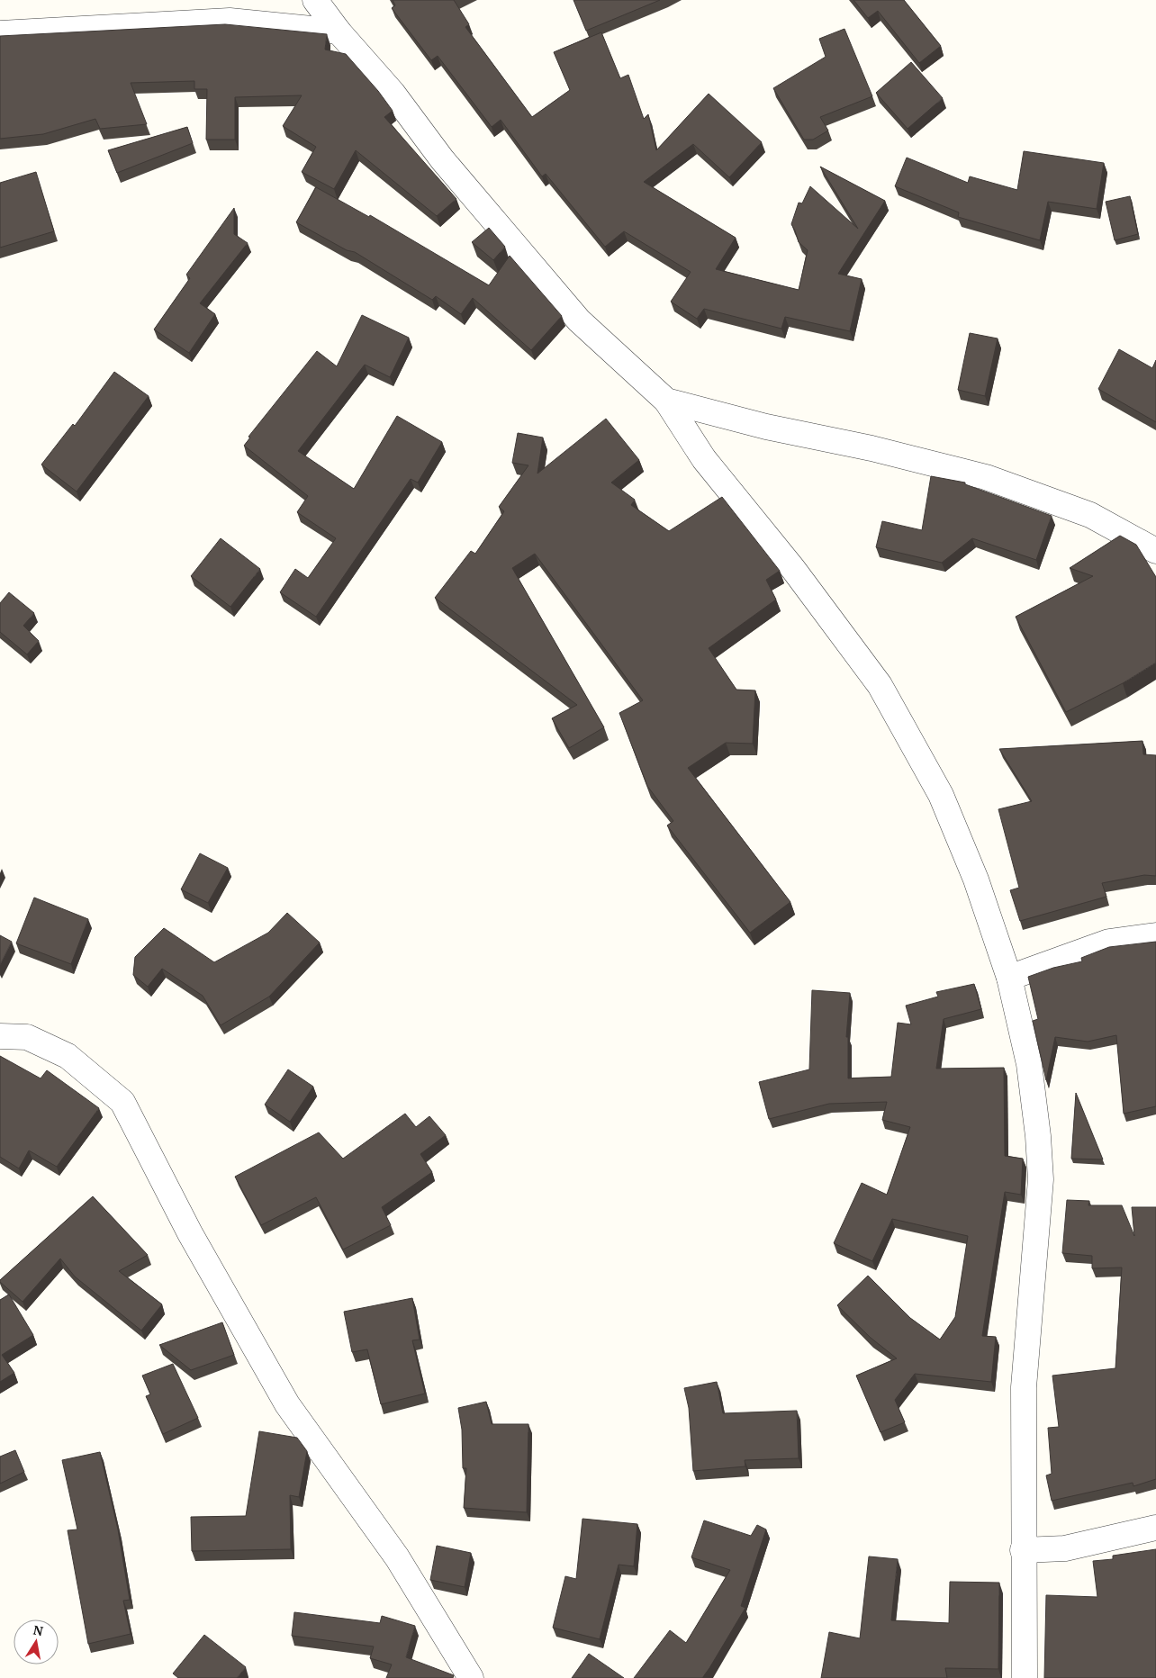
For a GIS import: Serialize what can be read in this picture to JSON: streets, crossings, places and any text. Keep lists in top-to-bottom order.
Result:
{
  "north": "top"
}
